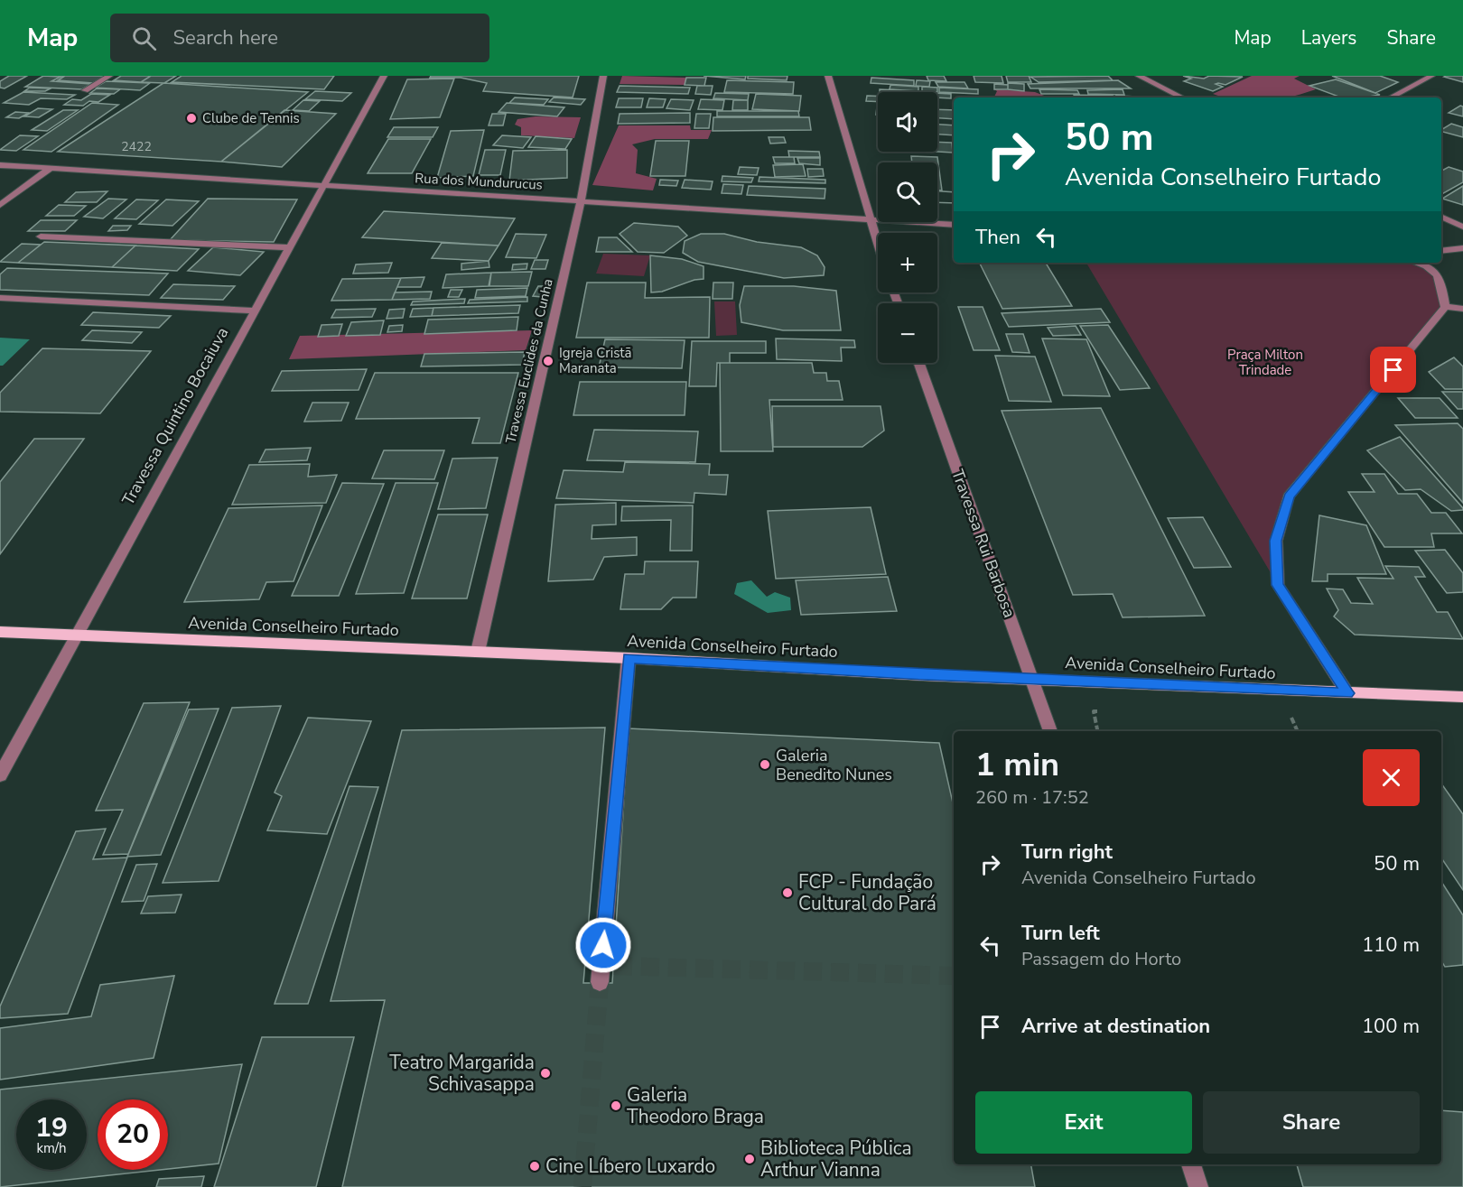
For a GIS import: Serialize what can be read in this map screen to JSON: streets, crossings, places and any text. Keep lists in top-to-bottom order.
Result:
{
  "streets": {
    "main road": ["Avenida Conselheiro Furtado"],
    "street": [
      "Rua dos Mundurucus",
      "Travessa Euclides da Cunha",
      "Travessa Quintino Bocaiuva",
      "Travessa Rui Barbosa"
    ]
  },
  "crossings": [
    ["Rua dos Mundurucus", "Travessa Euclides da Cunha"],
    ["Rua dos Mundurucus", "Travessa Quintino Bocaiuva"],
    ["Travessa Euclides da Cunha", "Avenida Conselheiro Furtado"],
    ["Travessa Quintino Bocaiuva", "Avenida Conselheiro Furtado"],
    ["Travessa Rui Barbosa", "Avenida Conselheiro Furtado"]
  ],
  "parks": ["Praça Milton Trindade"],
  "places": [
    "Clube de Tennis",
    "Igreja Cristã Maranata",
    "Galeria Benedito Nunes",
    "FCP - Fundação Cultural do Pará",
    "Teatro Margarida Schivasappa",
    "Galeria Theodoro Braga",
    "Biblioteca Pública Arthur Vianna",
    "Cine Líbero Luxardo"
  ],
  "house_numbers": ["2422"],
  "page": {
    "header": "Map",
    "search": "Search here",
    "nav": ["Map", "Layers", "Share"],
    "map_buttons": ["+", "−"],
    "turn": ["50 m", "Avenida Conselheiro Furtado"],
    "then": "Then",
    "heading": ["1 min", "260 m · 17:52"],
    "list": [
      {
        "name": "Turn right",
        "note": "Avenida Conselheiro Furtado",
        "value": "50 m"
      },
      {
        "name": "Turn left",
        "note": "Passagem do Horto",
        "value": "110 m"
      },
      {
        "name": "Arrive at destination",
        "value": "100 m"
      }
    ],
    "buttons": ["Exit", "Share"],
    "speed": "19 km/h",
    "limit": "20"
  }
}
